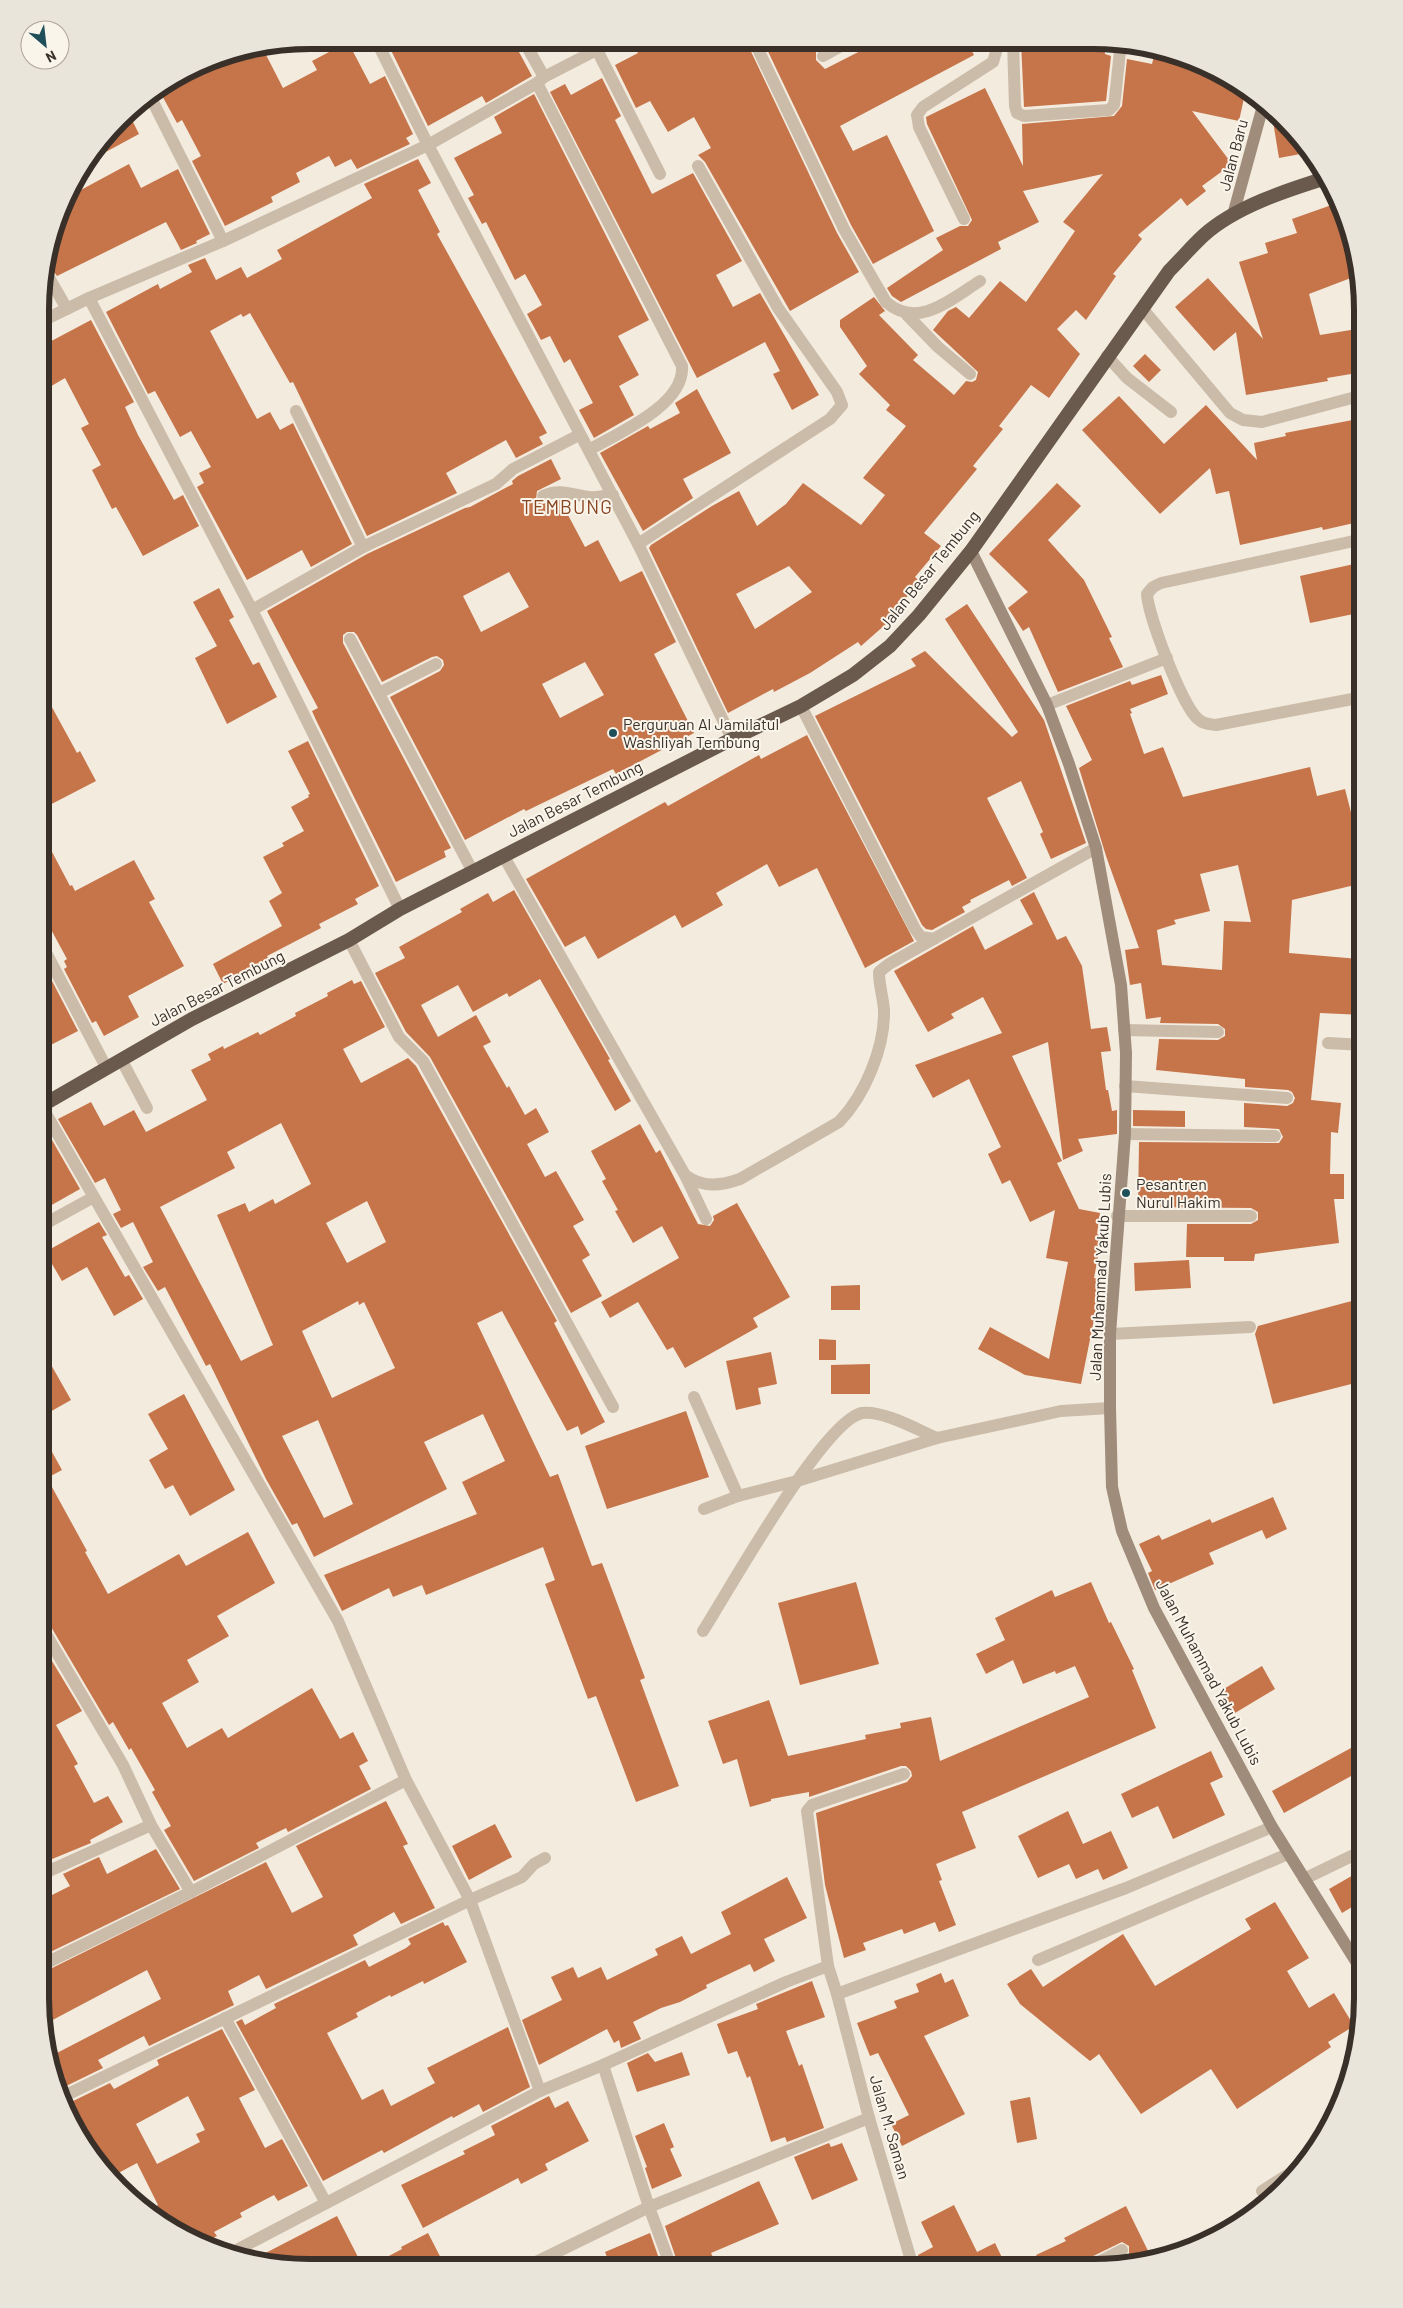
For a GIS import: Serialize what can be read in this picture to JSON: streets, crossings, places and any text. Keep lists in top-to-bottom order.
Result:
{
  "streets": {
    "highway": ["Jalan Besar Tembung"],
    "main road": ["Jalan Baru", "Jalan Muhammad Yakub Lubis"],
    "street": ["Jalan M. Saman"]
  },
  "crossings": [
    ["Jalan Baru", "Jalan Besar Tembung"],
    ["Jalan Besar Tembung", "Jalan Muhammad Yakub Lubis"]
  ],
  "districts": ["TEMBUNG"],
  "places": ["Perguruan Al Jamilatul Washliyah Tembung", "Pesantren Nurul Hakim"],
  "north": "bottom right"
}
